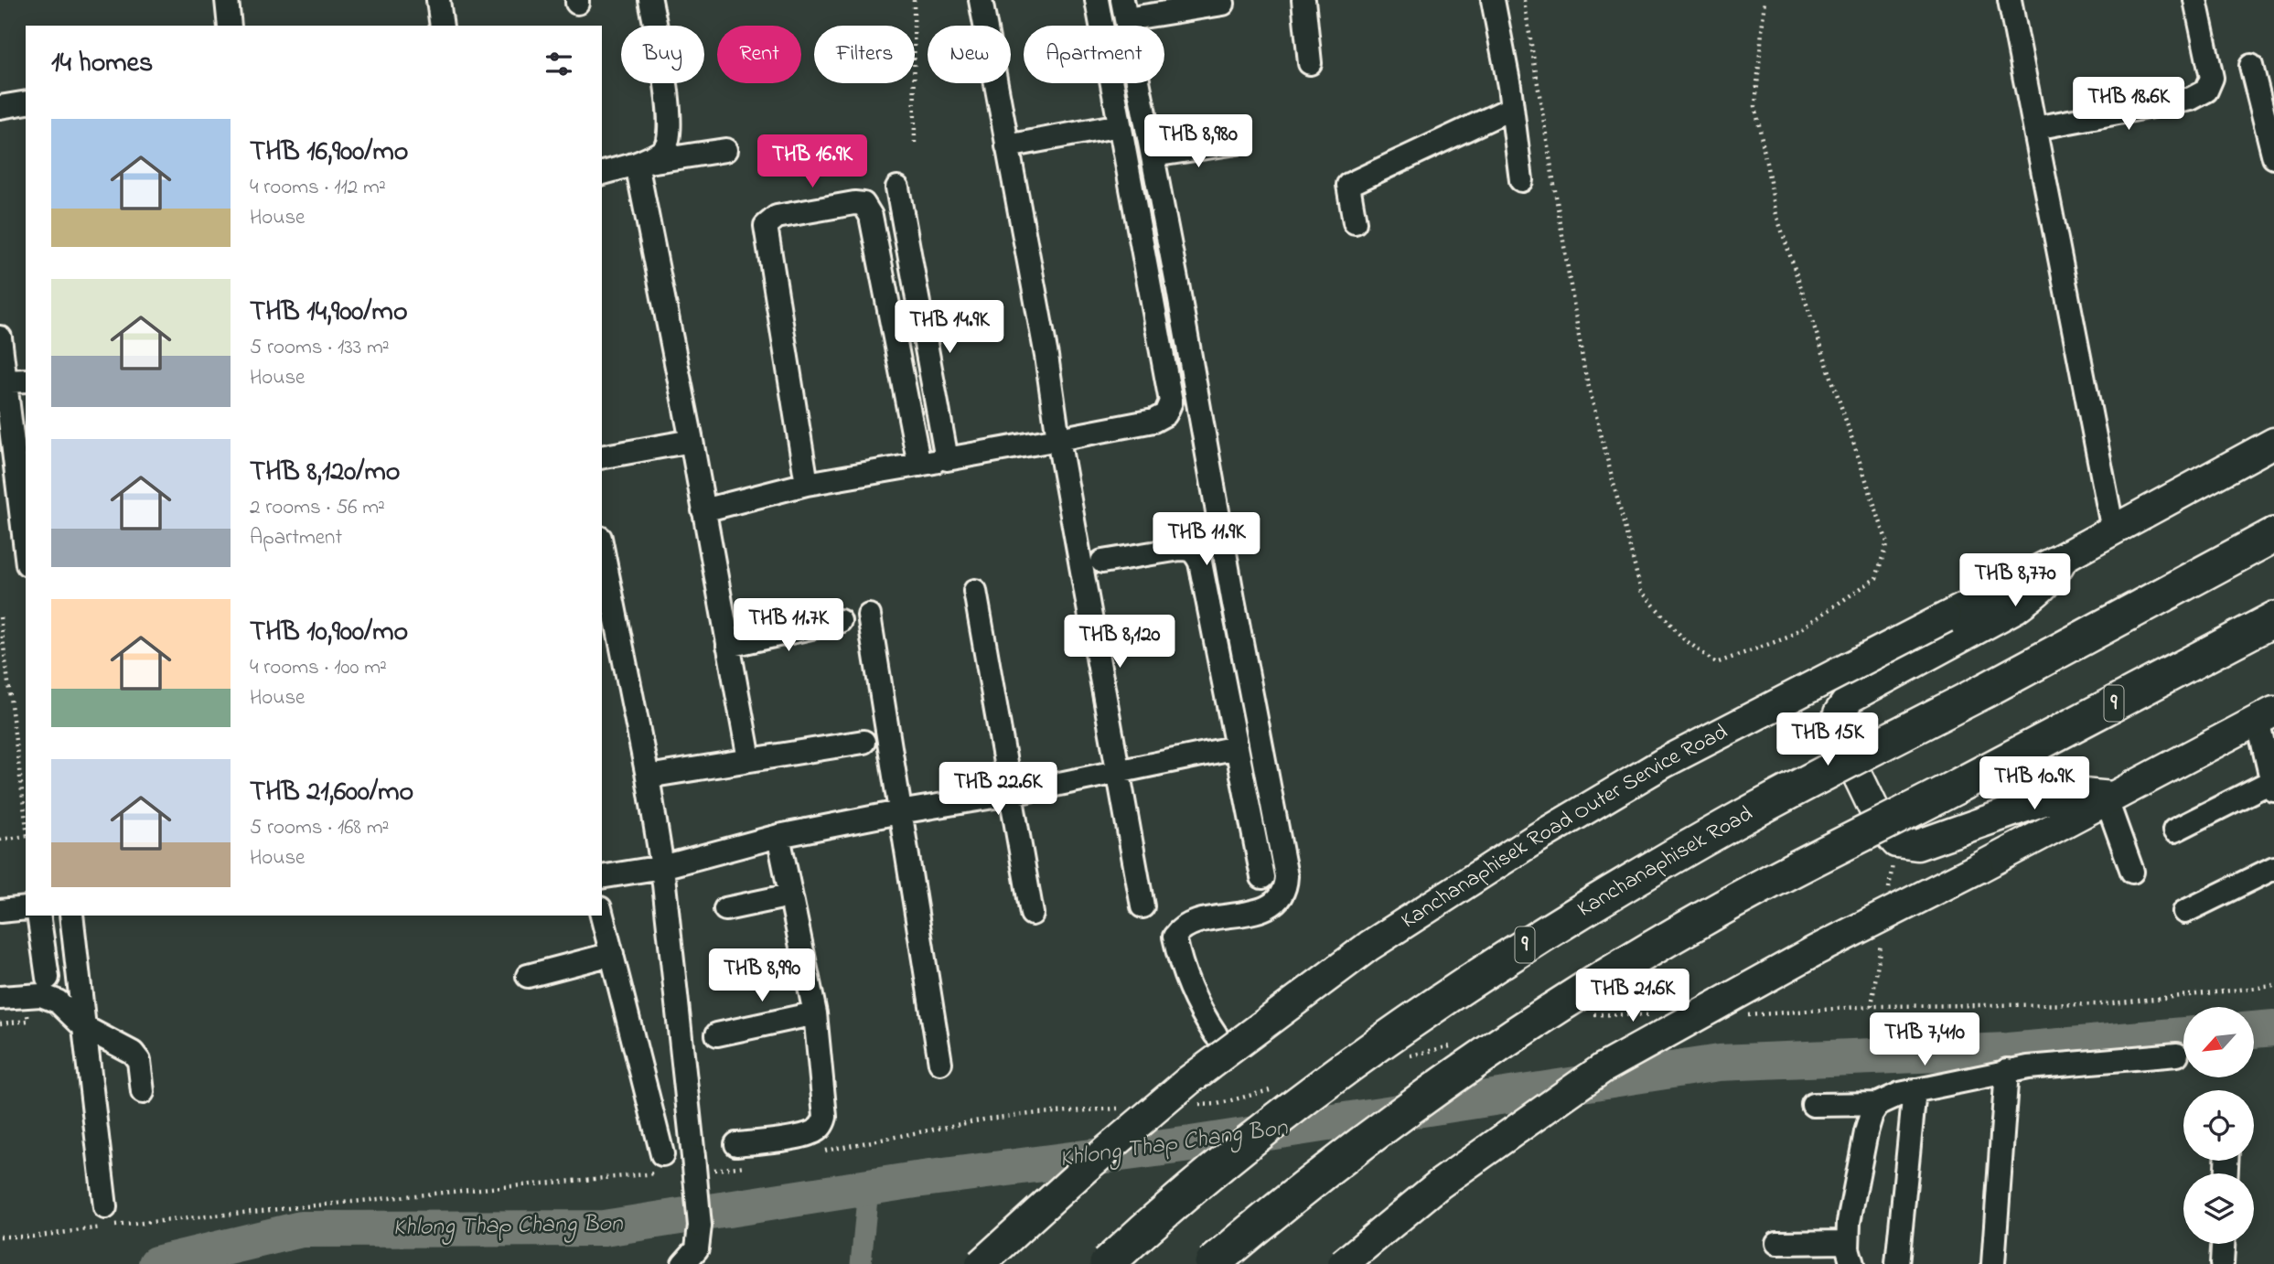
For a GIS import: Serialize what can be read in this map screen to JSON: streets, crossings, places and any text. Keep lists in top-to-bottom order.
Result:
{
  "streets": {
    "highway": ["9", "Kanchanaphisek Road"],
    "main road": ["Kanchanaphisek Road Outer Service Road"]
  },
  "water": ["Khlong Thap Chang Bon"],
  "north": "bottom left",
  "page": {
    "chip": [
      "Buy",
      "Rent",
      "Filters",
      "New",
      "Apartment"
    ],
    "heading": "14 homes",
    "price": [
      "THB 18.6K",
      "THB 8,980",
      "THB 16.9K",
      "THB 14.9K",
      "THB 11.9K",
      "THB 8,770",
      "THB 11.7K",
      "THB 8,120",
      "THB 15K",
      "THB 10.9K",
      "THB 22.6K",
      "THB 8,990",
      "THB 21.6K",
      "THB 7,410"
    ],
    "list": [
      {
        "name": "THB 16,900/mo",
        "note": "4 rooms · 112 m² · House"
      },
      {
        "name": "THB 14,900/mo",
        "note": "5 rooms · 133 m² · House"
      },
      {
        "name": "THB 8,120/mo",
        "note": "2 rooms · 56 m² · Apartment"
      },
      {
        "name": "THB 10,900/mo",
        "note": "4 rooms · 100 m² · House"
      },
      {
        "name": "THB 21,600/mo",
        "note": "5 rooms · 168 m² · House"
      }
    ]
  }
}
